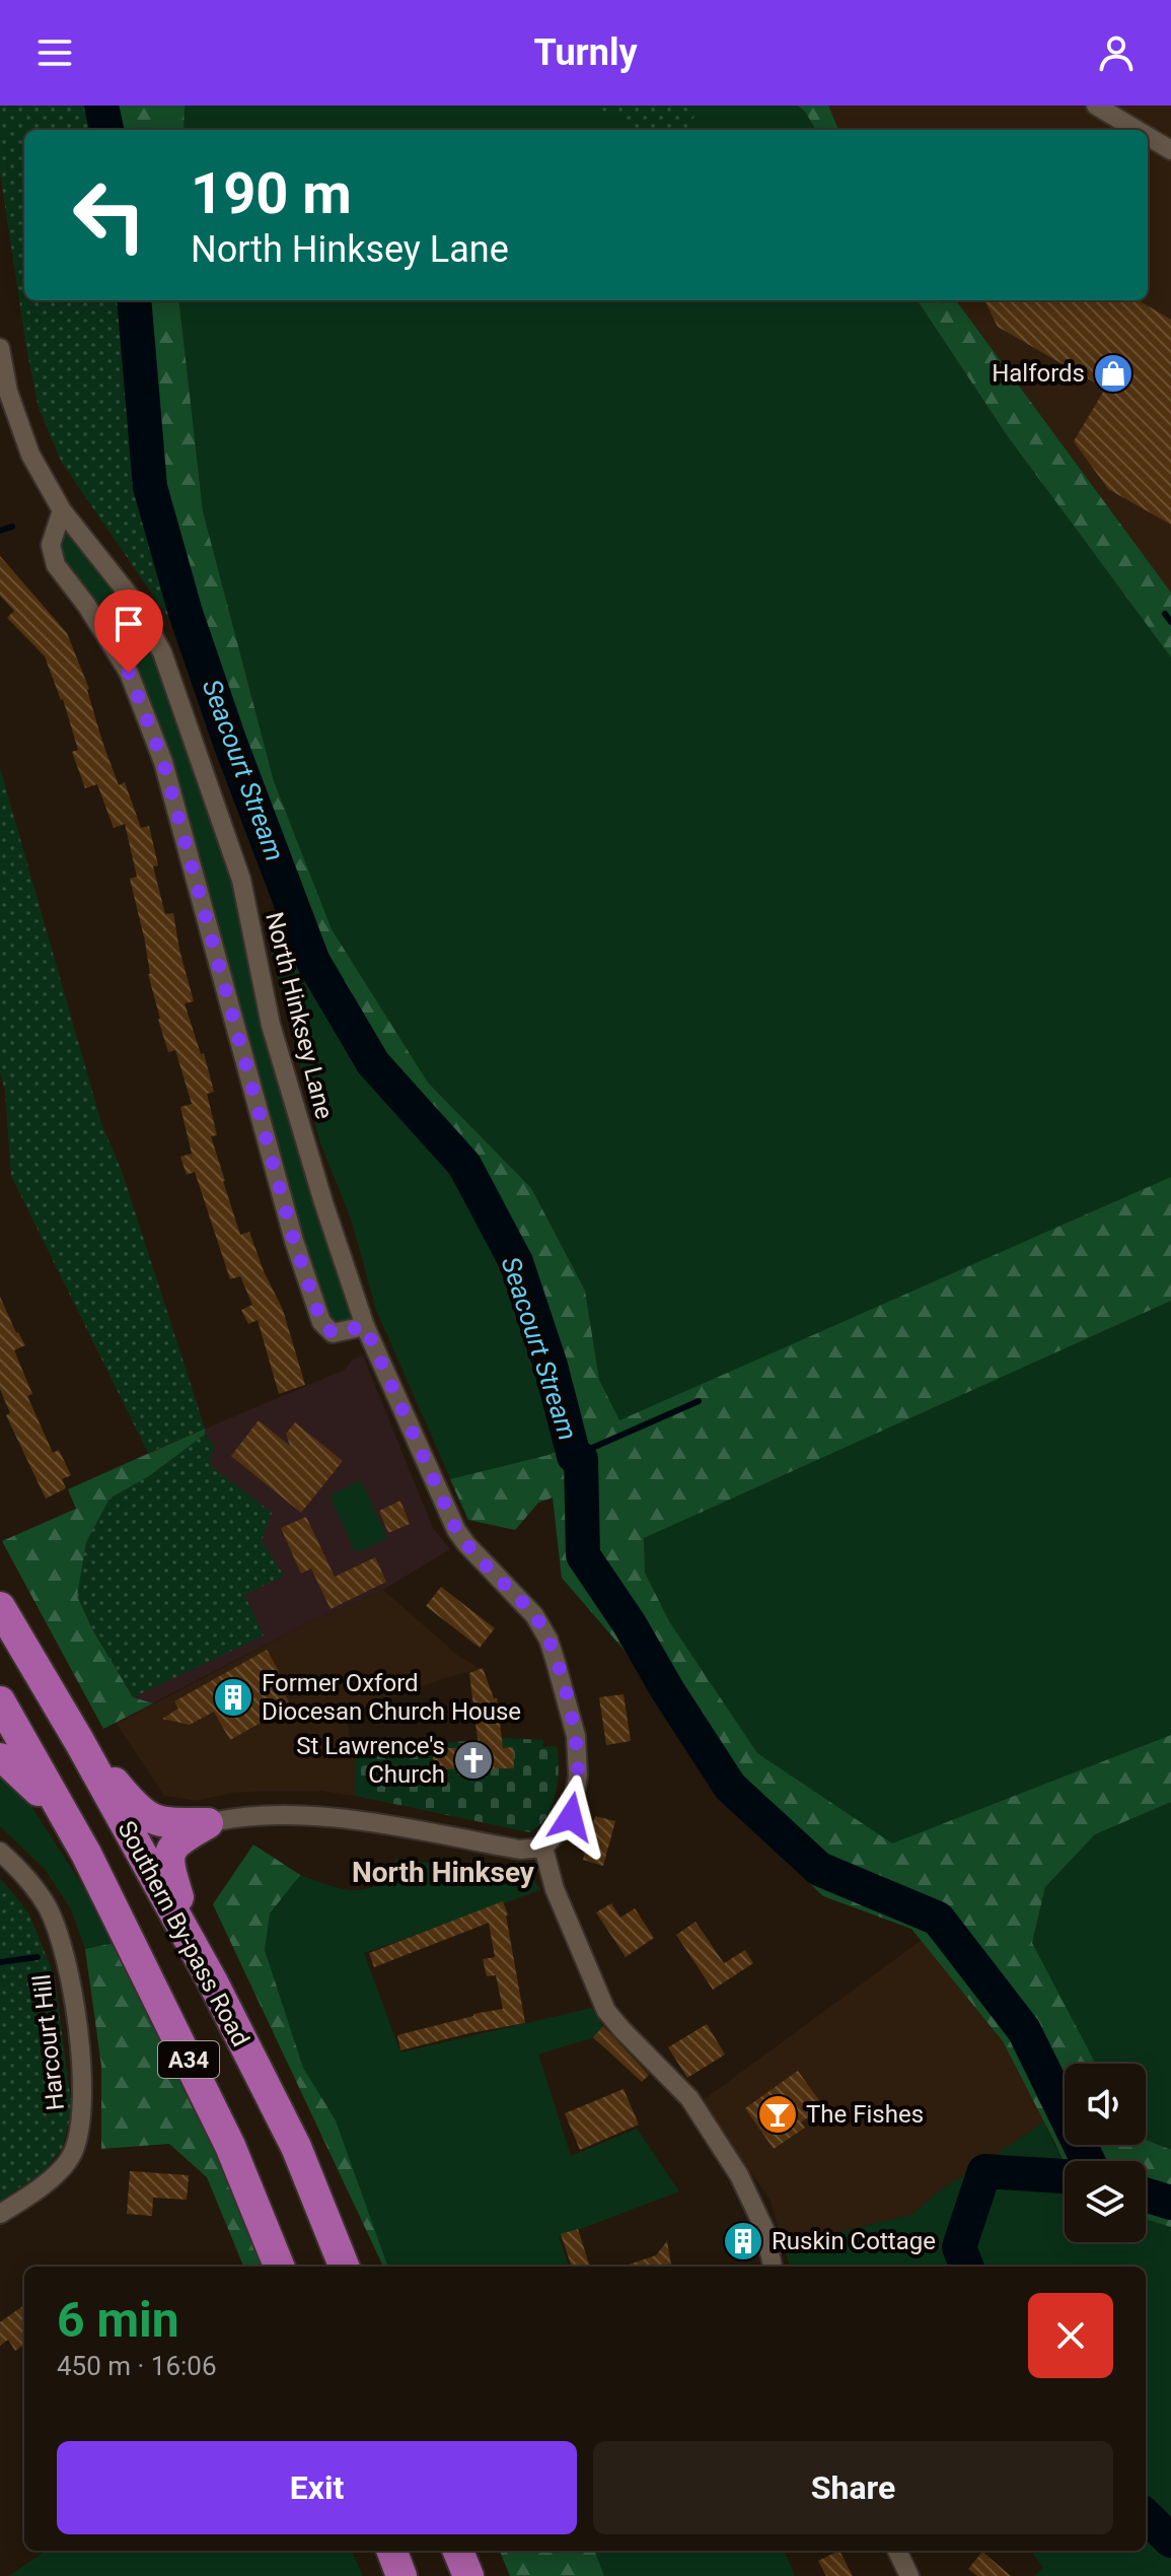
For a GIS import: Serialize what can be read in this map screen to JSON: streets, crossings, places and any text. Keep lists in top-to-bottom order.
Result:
{
  "streets": {
    "highway": ["Southern By-pass Road", "A34"],
    "street": ["North Hinksey Lane", "Harcourt Hill"]
  },
  "districts": ["North Hinksey"],
  "water": ["Seacourt Stream"],
  "places": {
    "shop": ["Halfords"],
    "building": ["Former Oxford Diocesan Church House", "Ruskin Cottage"],
    "church": ["St Lawrence's Church"],
    "bar": ["The Fishes"]
  },
  "page": {
    "header": "Turnly",
    "turn": ["190 m", "North Hinksey Lane"],
    "heading": ["6 min", "450 m · 16:06"],
    "buttons": ["Exit", "Share"]
  }
}
